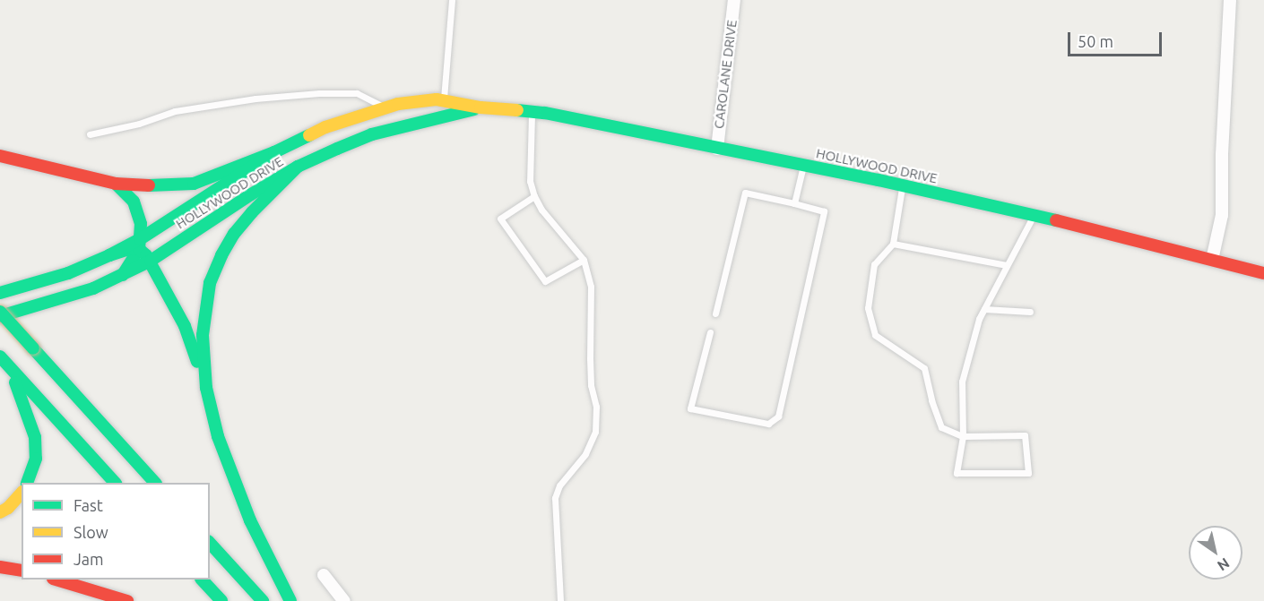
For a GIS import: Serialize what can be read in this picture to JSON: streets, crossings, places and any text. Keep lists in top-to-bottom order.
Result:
{
  "streets": {
    "main road": ["HOLLYWOOD DRIVE"],
    "street": ["CAROLANE DRIVE"]
  },
  "crossings": [
    ["CAROLANE DRIVE", "HOLLYWOOD DRIVE"]
  ],
  "legend": ["Fast", "Slow", "Jam"],
  "scale_bar": "50 m",
  "north": "bottom right"
}
